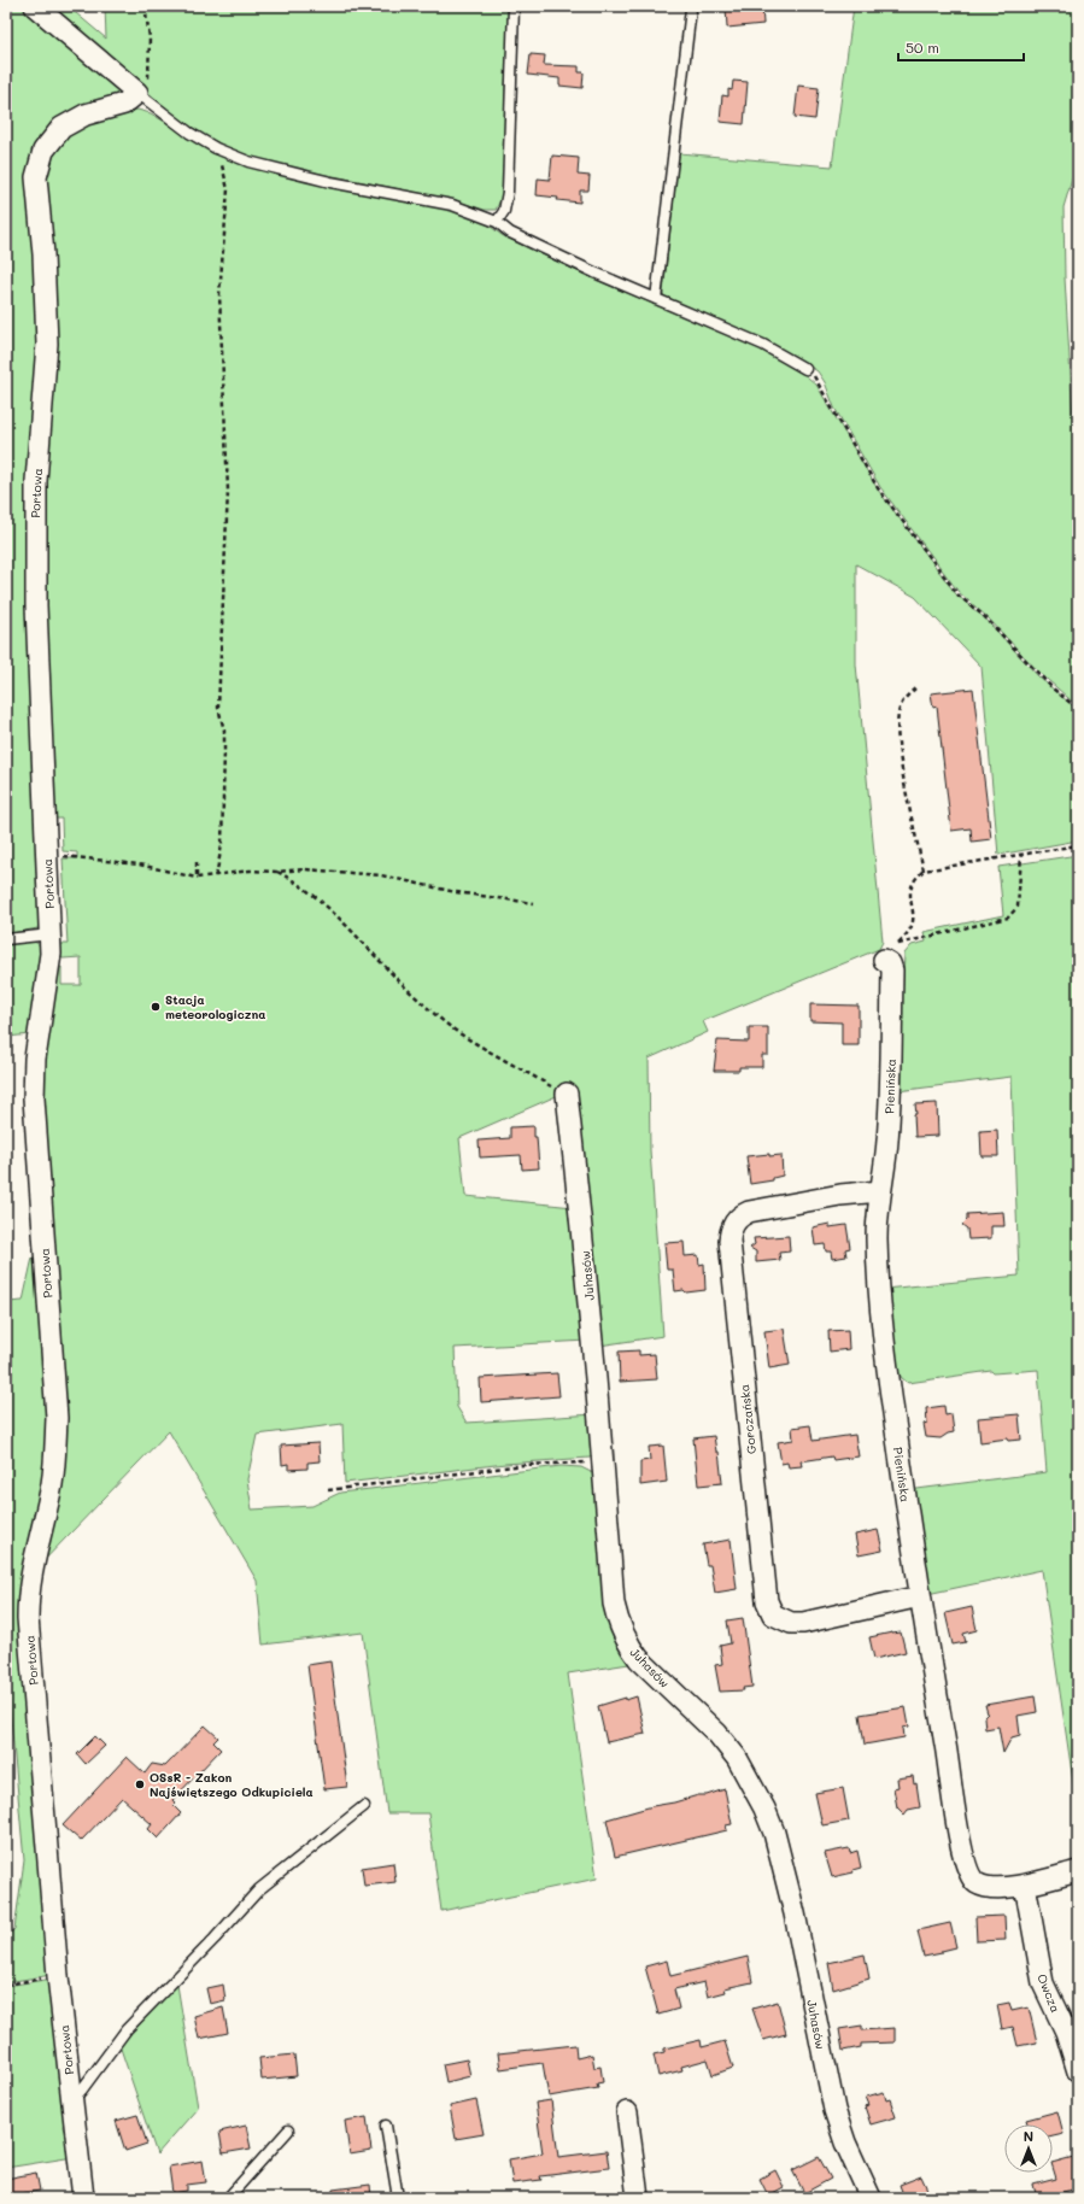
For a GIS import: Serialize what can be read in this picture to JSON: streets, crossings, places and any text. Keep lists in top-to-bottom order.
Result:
{
  "streets": {
    "street": [
      "Portowa",
      "Pienińska",
      "Juhasów",
      "Gorczańska",
      "Owcza"
    ]
  },
  "crossings": [
    ["Pienińska", "Gorczańska"],
    ["Pienińska", "Owcza"]
  ],
  "places": ["Stacja meteorologiczna", "OSsR - Zakon Najświętszego Odkupiciela"],
  "scale_bar": "50 m",
  "north": "top"
}
